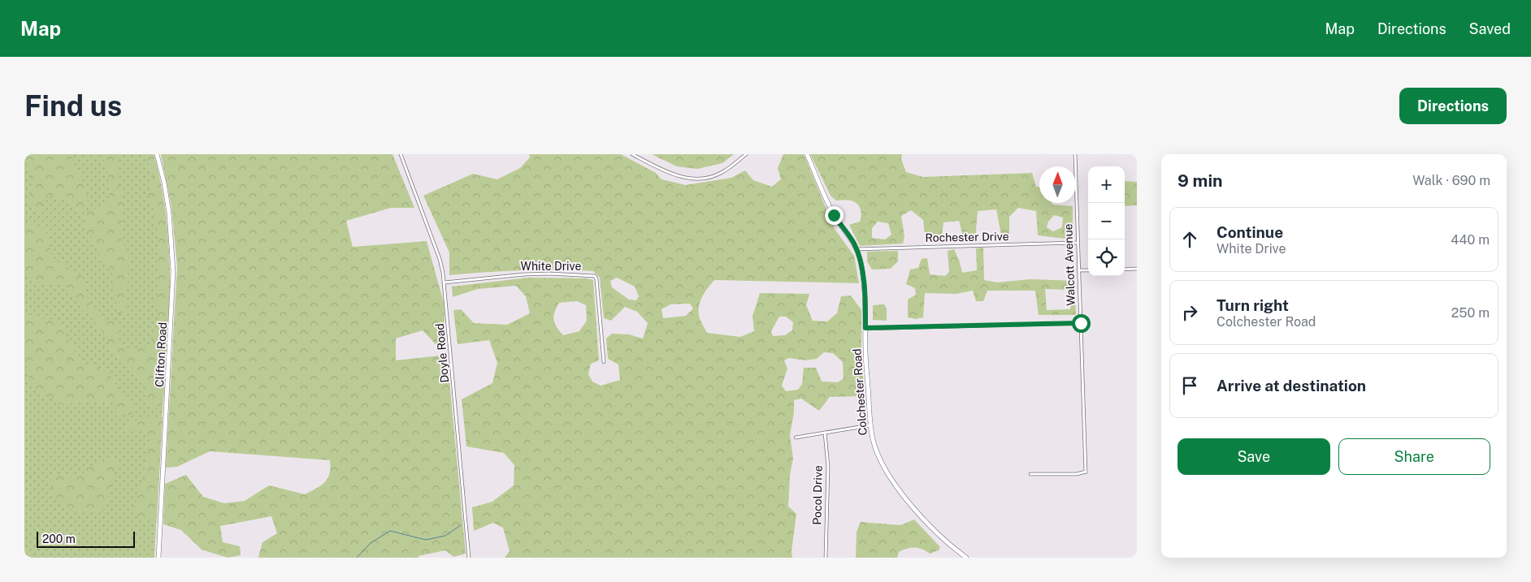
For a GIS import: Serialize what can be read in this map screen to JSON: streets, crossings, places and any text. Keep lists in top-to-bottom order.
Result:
{
  "streets": {
    "street": [
      "Rochester Drive",
      "Walcott Avenue",
      "White Drive",
      "Doyle Road",
      "Clifton Road",
      "Colchester Road",
      "Pocol Drive"
    ]
  },
  "crossings": [
    ["Rochester Drive", "Walcott Avenue"],
    ["Rochester Drive", "Colchester Road"],
    ["White Drive", "Doyle Road"]
  ],
  "scale_bar": "200 m",
  "north": "top",
  "page": {
    "header": "Map",
    "nav": ["Map", "Directions", "Saved"],
    "buttons": [
      "Directions",
      ["Save", "Share"]
    ],
    "title": "Find us",
    "heading": ["9 min", "Walk · 690 m"],
    "map_buttons": ["+", "−"],
    "list": [
      ["Continue", "White Drive", "440 m"],
      ["Turn right", "Colchester Road", "250 m"],
      "Arrive at destination"
    ],
    "scale": "200 m"
  }
}
